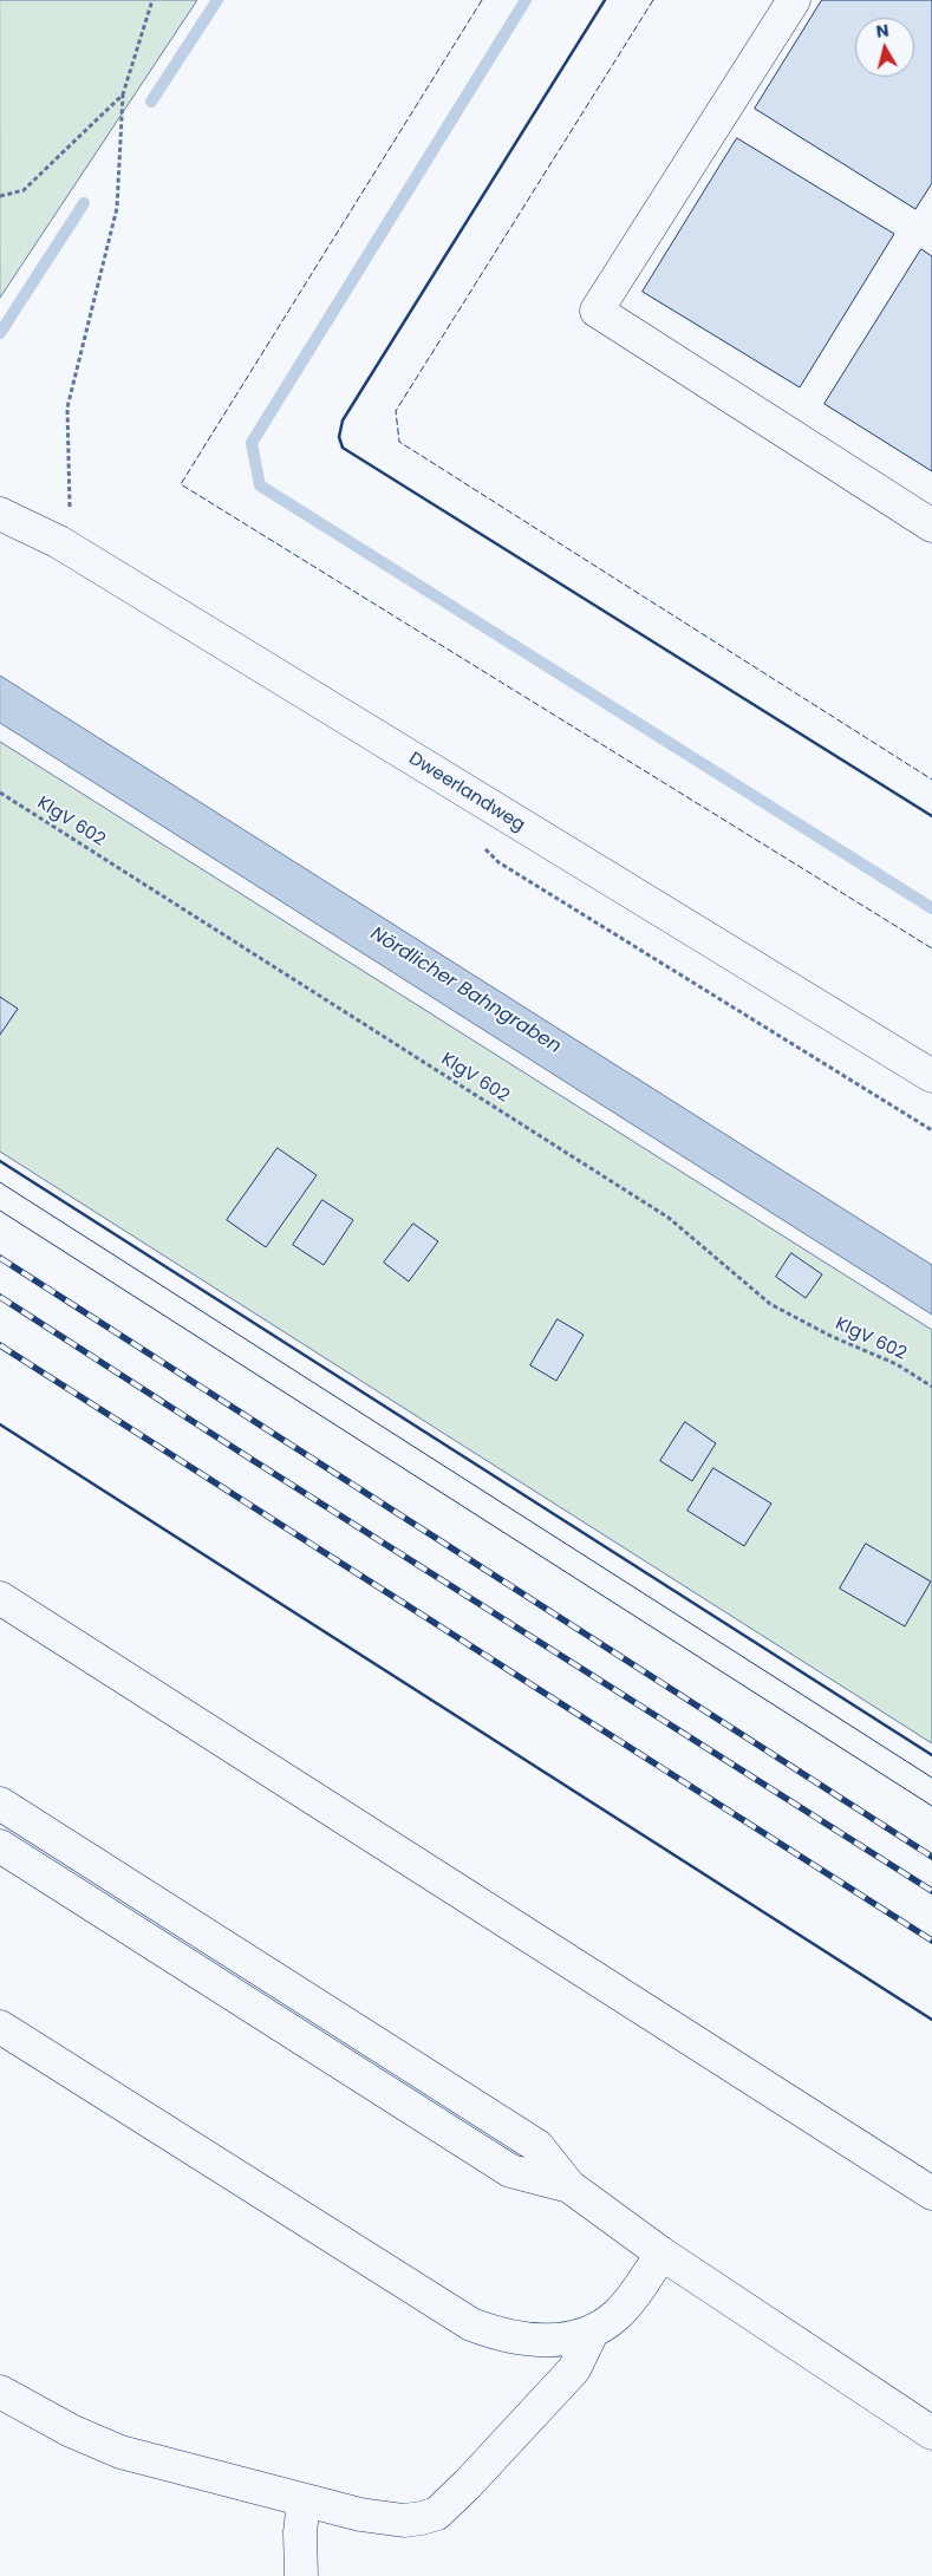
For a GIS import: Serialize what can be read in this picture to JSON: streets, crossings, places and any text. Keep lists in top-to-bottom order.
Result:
{
  "streets": {
    "street": ["Dweerlandweg"],
    "path": ["KlgV 602"]
  },
  "water": ["Nördlicher Bahngraben"],
  "north": "top"
}
